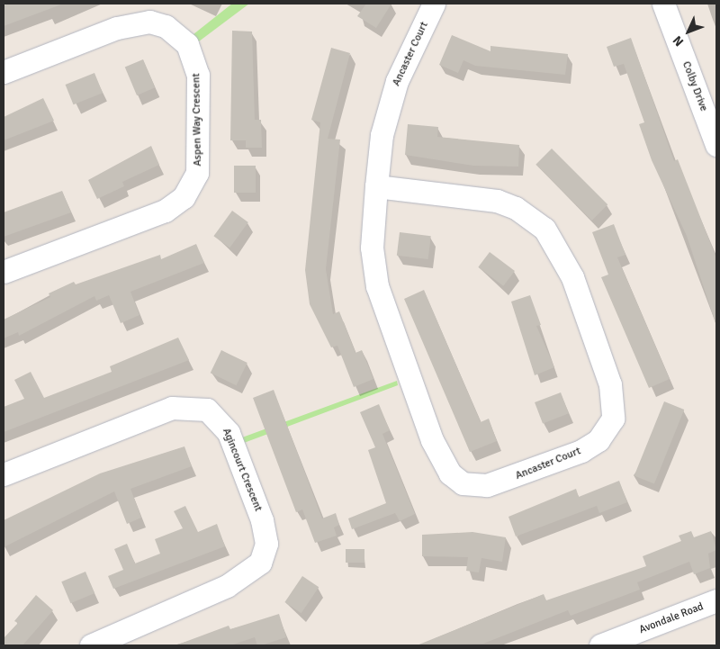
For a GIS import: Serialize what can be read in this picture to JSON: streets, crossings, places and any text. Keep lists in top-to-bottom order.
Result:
{
  "streets": {
    "street": [
      "Ancaster Court",
      "Colby Drive",
      "Aspen Way Crescent",
      "Agincourt Crescent",
      "Avondale Road"
    ]
  },
  "north": "bottom left"
}
